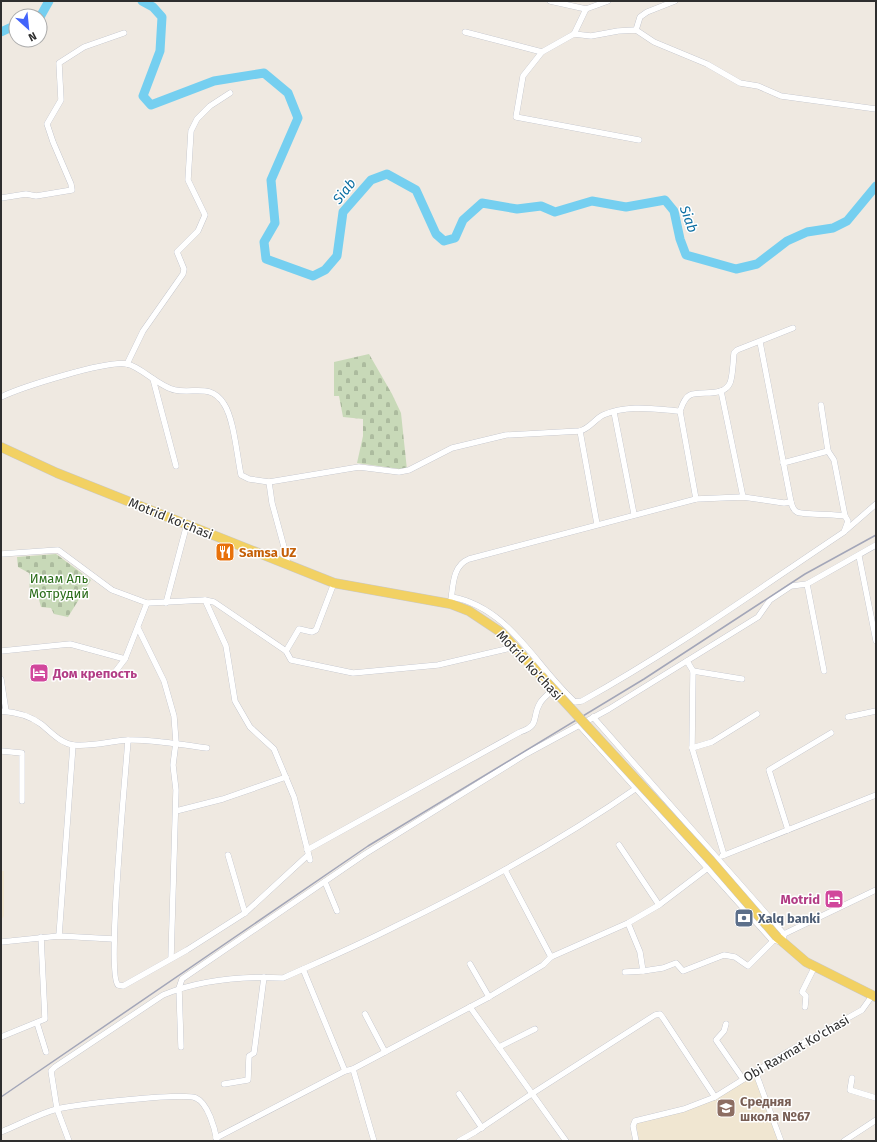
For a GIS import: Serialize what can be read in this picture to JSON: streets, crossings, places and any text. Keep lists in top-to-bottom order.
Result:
{
  "streets": {
    "main road": ["Motrid ko'chasi"],
    "street": ["Obi Raxmat Ko'chasi"]
  },
  "crossings": [
    ["Motrid ko'chasi", "Obi Raxmat Ko'chasi"]
  ],
  "water": ["Siab"],
  "parks": ["Имам Аль Мотрудий"],
  "places": {
    "restaurant": ["Samsa UZ"],
    "hotel": ["Дом крепость", "Motrid"],
    "bank": ["Xalq banki"],
    "school or university": ["Средняя школа №67"]
  },
  "north": "bottom right"
}
